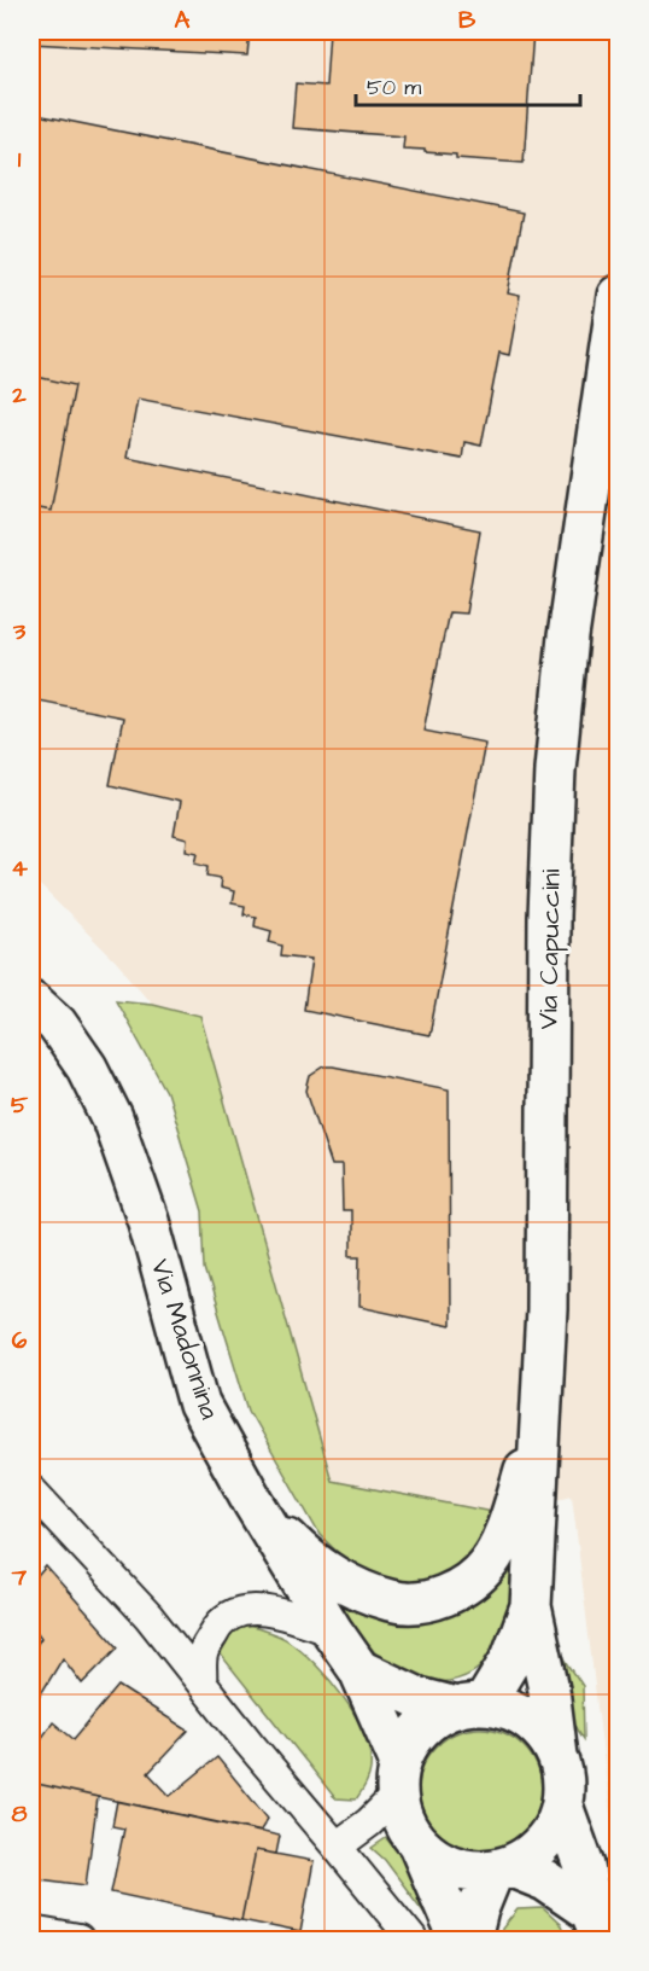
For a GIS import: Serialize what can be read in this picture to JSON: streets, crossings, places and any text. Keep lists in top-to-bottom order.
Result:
{
  "streets": {
    "main road": ["Via Capuccini", "Via Madonnina"]
  },
  "crossings": [
    ["Via Capuccini", "Via Madonnina"]
  ],
  "scale_bar": "50 m",
  "grid": {
    "columns": ["A", "B"],
    "rows": [
      "1",
      "2",
      "3",
      "4",
      "5",
      "6",
      "7",
      "8"
    ]
  }
}
